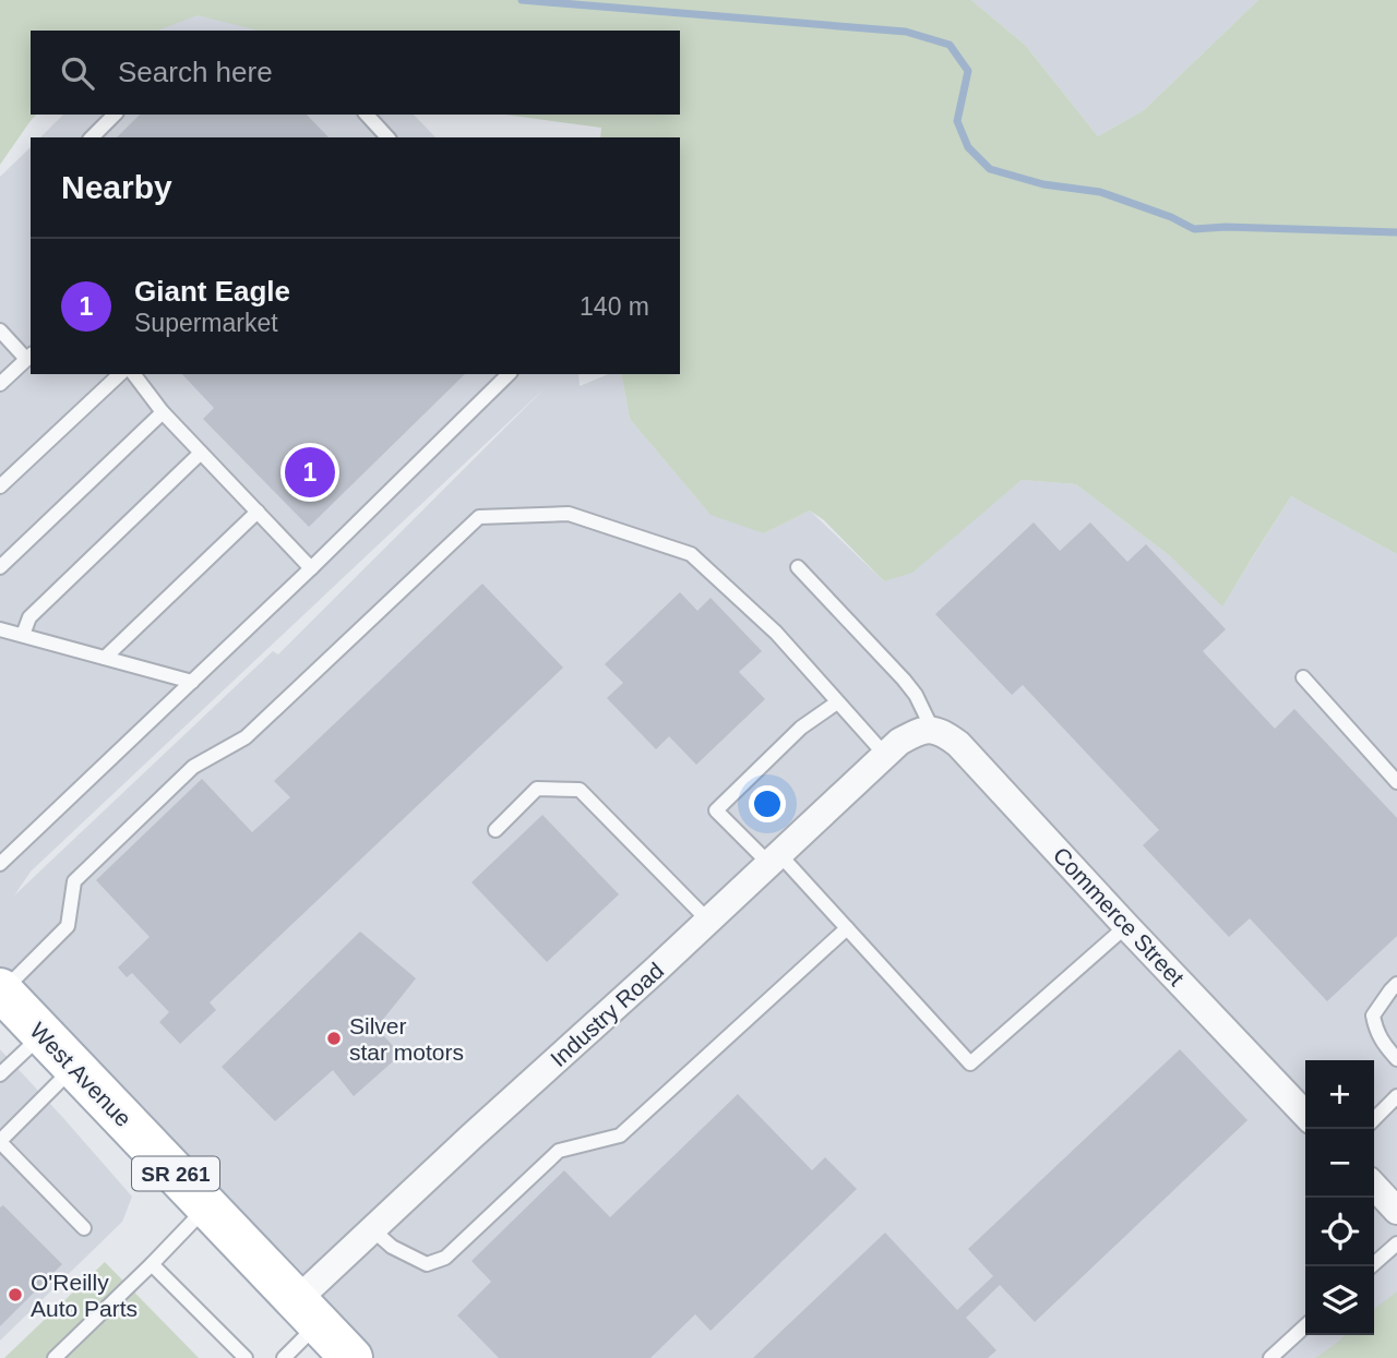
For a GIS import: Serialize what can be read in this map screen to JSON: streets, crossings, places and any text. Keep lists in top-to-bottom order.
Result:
{
  "streets": {
    "main road": ["West Avenue", "SR 261"],
    "street": ["Commerce Street", "Industry Road"]
  },
  "crossings": [
    ["Commerce Street", "Industry Road"],
    ["Industry Road", "West Avenue"]
  ],
  "places": ["Silver star motors", "O'Reilly Auto Parts"],
  "page": {
    "search": "Search here",
    "heading": "Nearby",
    "list": [
      {
        "mark": "1",
        "name": "Giant Eagle",
        "note": "Supermarket",
        "value": "140 m"
      }
    ],
    "pins": "1",
    "map_buttons": ["+", "−"]
  }
}
